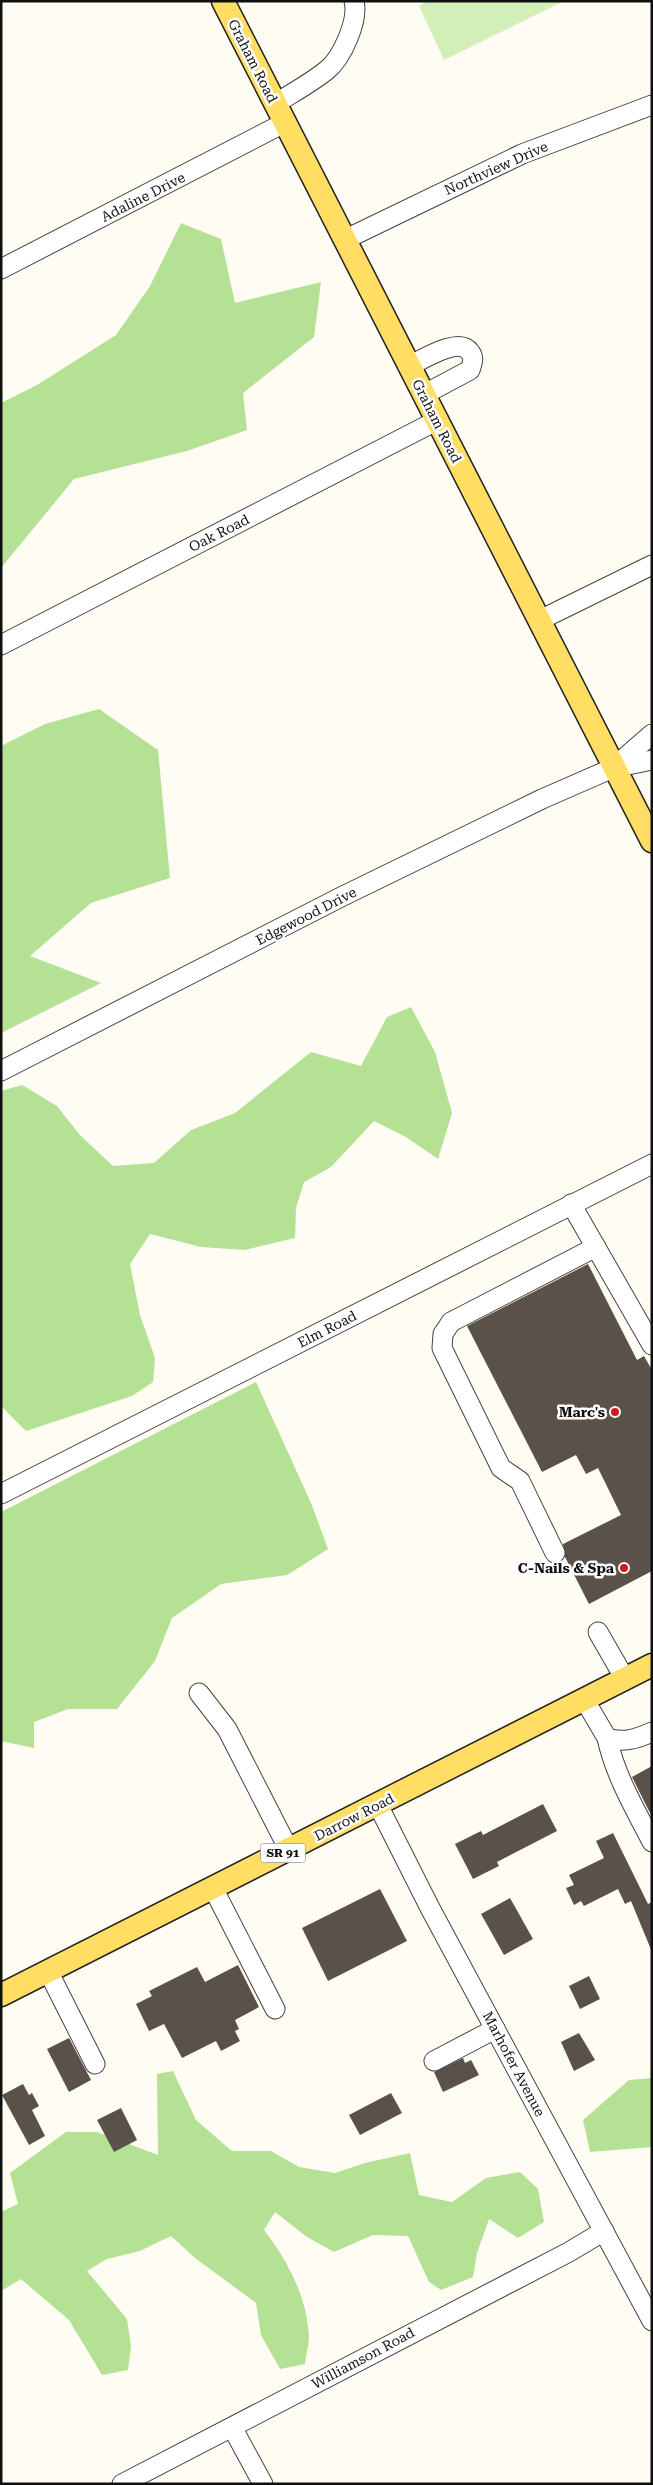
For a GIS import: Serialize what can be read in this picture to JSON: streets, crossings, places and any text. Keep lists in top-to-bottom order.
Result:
{
  "streets": {
    "main road": ["Graham Road", "Darrow Road", "SR 91"],
    "street": [
      "Northview Drive",
      "Adaline Drive",
      "Oak Road",
      "Edgewood Drive",
      "Elm Road",
      "Marhofer Avenue",
      "Williamson Road"
    ]
  },
  "crossings": [
    ["Graham Road", "Northview Drive"],
    ["Graham Road", "Adaline Drive"],
    ["Graham Road", "Oak Road"],
    ["Graham Road", "Edgewood Drive"],
    ["Darrow Road", "Marhofer Avenue"],
    ["Marhofer Avenue", "Williamson Road"]
  ],
  "places": ["Marc's", "C-Nails & Spa"]
}
